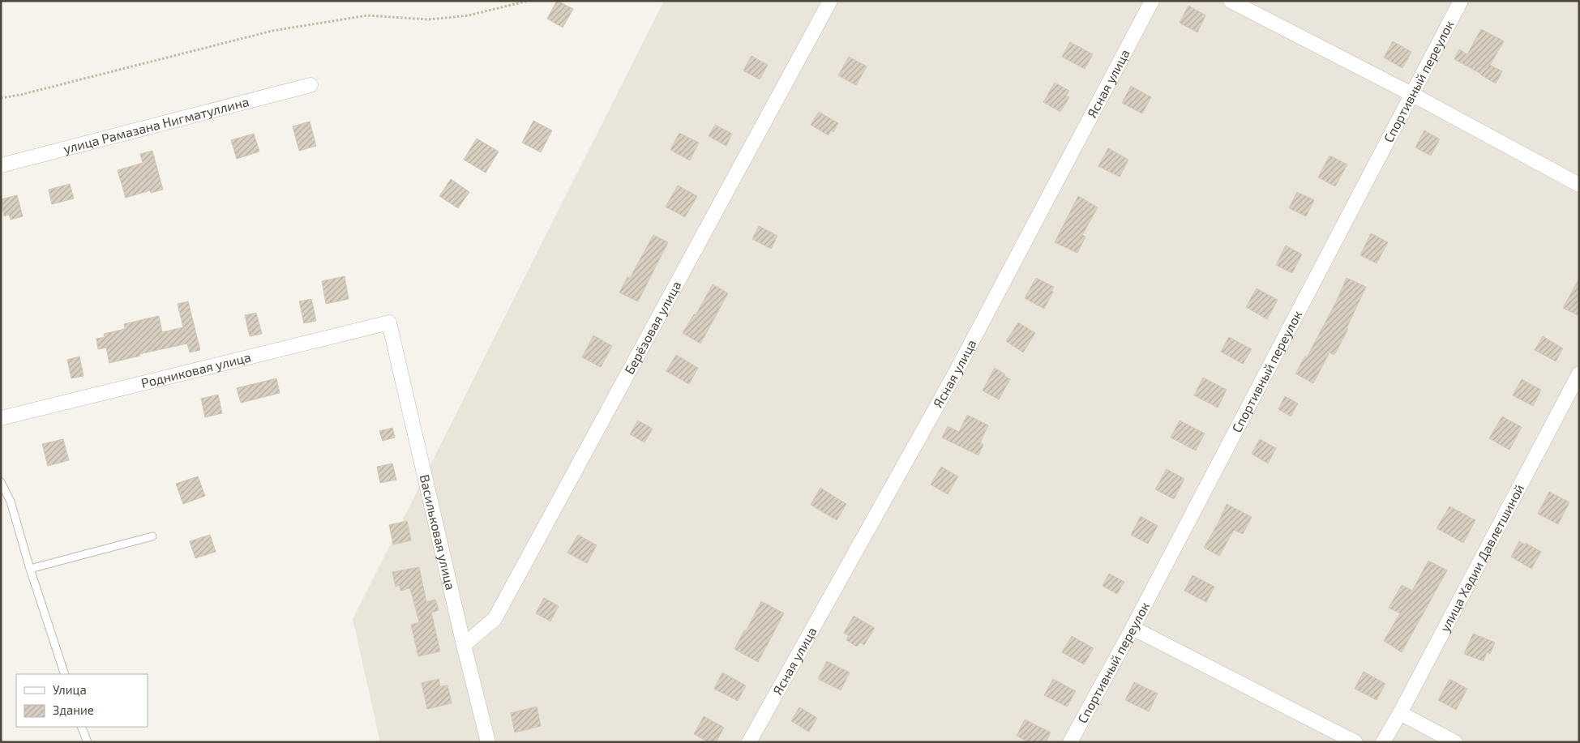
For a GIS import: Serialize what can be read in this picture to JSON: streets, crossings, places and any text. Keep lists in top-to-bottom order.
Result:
{
  "streets": {
    "street": [
      "Спортивный переулок",
      "Ясная улица",
      "улица Рамазана Нигматуллина",
      "Берёзовая улица",
      "Родниковая улица",
      "Васильковая улица",
      "улица Хадии Давлетшиной"
    ]
  },
  "crossings": [
    ["Берёзовая улица", "Васильковая улица"],
    ["Родниковая улица", "Васильковая улица"]
  ],
  "legend": ["Улица", "Здание"]
}
